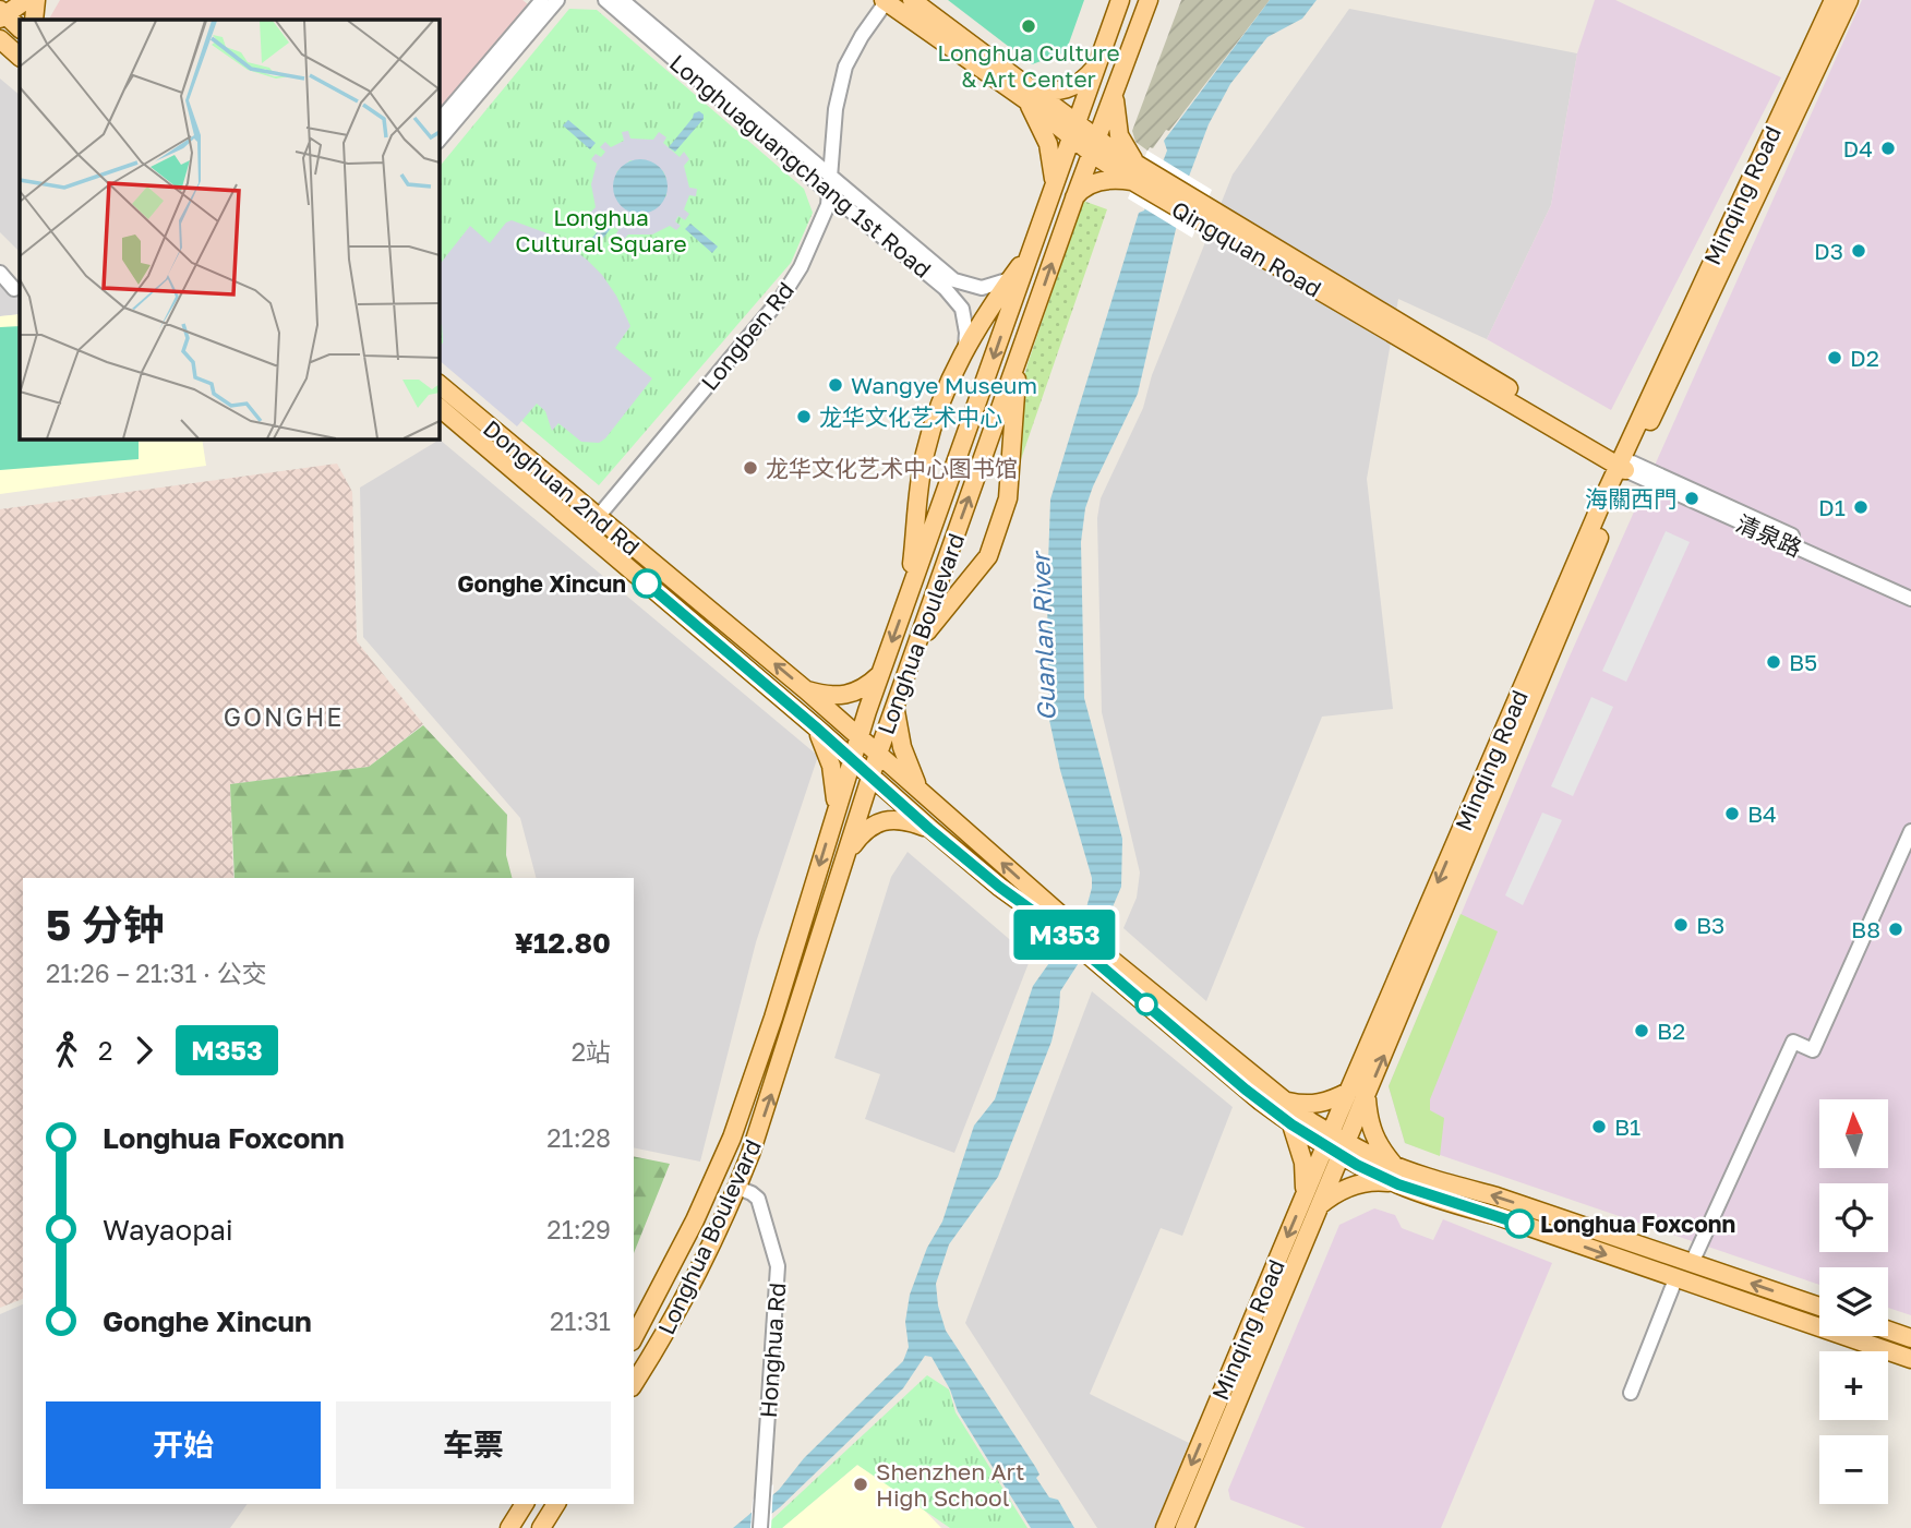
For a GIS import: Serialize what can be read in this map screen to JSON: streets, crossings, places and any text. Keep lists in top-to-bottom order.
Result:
{
  "streets": {
    "main road": [
      "Minqing Road",
      "Qingquan Road",
      "Donghuan 2nd Rd",
      "Longhua Boulevard"
    ],
    "street": [
      "Longhuaguangchang 1st Road",
      "Longben Rd",
      "清泉路",
      "Honghua Rd"
    ]
  },
  "crossings": [
    ["Longhuaguangchang 1st Road", "Qingquan Road"],
    ["Longhuaguangchang 1st Road", "Longben Rd"],
    ["Longhuaguangchang 1st Road", "Longhua Boulevard"],
    ["Minqing Road", "Qingquan Road"],
    ["Minqing Road", "Donghuan 2nd Rd"],
    ["Minqing Road", "清泉路"],
    ["Qingquan Road", "Longben Rd"],
    ["Qingquan Road", "清泉路"],
    ["Qingquan Road", "Longhua Boulevard"],
    ["Longben Rd", "Donghuan 2nd Rd"],
    ["Longben Rd", "Longhua Boulevard"],
    ["Donghuan 2nd Rd", "Longhua Boulevard"],
    ["Longhua Boulevard", "Honghua Rd"]
  ],
  "districts": ["GONGHE"],
  "water": ["Guanlan River"],
  "parks": ["Longhua Cultural Square"],
  "places": [
    "Longhua Culture & Art Center",
    "D4",
    "D3",
    "D2",
    "Wangye Museum",
    "龙华文化艺术中心",
    "龙华文化艺术中心图书馆",
    "海關西門",
    "D1",
    "Gonghe Xincun",
    "B5",
    "B4",
    "B3",
    "B8",
    "B2",
    "B1",
    "Longhua Foxconn",
    "Shenzhen Art High School"
  ],
  "lines": ["bus line M353"],
  "north": "top",
  "page": {
    "on_map": "M353",
    "heading": ["5 分钟", "21:26 – 21:31 · 公交", "¥12.80"],
    "legs": ["2", "M353", "2站"],
    "list": [
      {
        "name": "Longhua Foxconn",
        "value": "21:28"
      },
      {
        "name": "Wayaopai",
        "value": "21:29"
      },
      {
        "name": "Gonghe Xincun",
        "value": "21:31"
      }
    ],
    "map_buttons": ["+", "−"],
    "buttons": ["开始", "车票"]
  }
}
